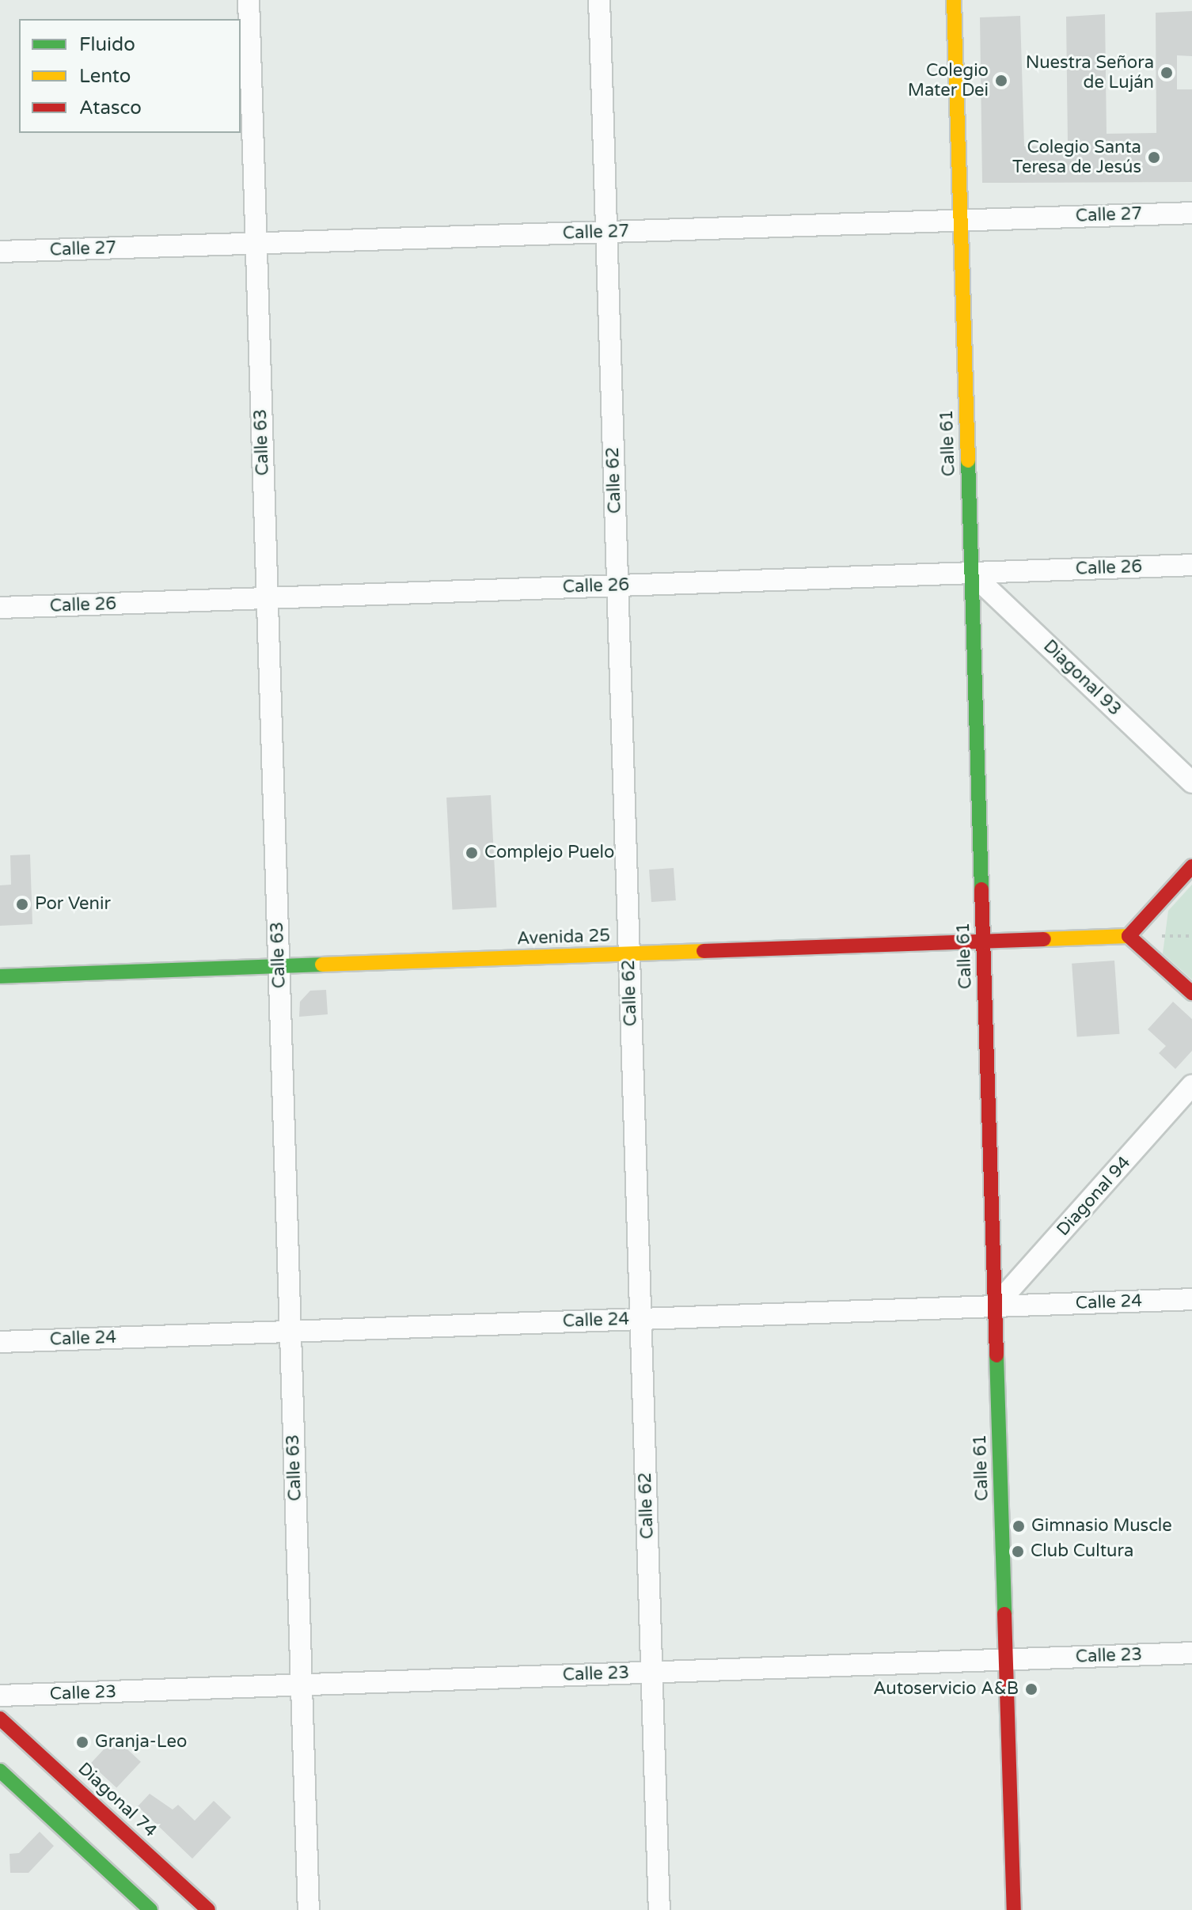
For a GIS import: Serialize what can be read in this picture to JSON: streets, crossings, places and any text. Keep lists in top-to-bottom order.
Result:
{
  "streets": {
    "street": [
      "Calle 27",
      "Calle 63",
      "Calle 61",
      "Calle 62",
      "Calle 26",
      "Diagonal 93",
      "Avenida 25",
      "Diagonal 94",
      "Calle 24",
      "Calle 23",
      "Diagonal 74"
    ]
  },
  "crossings": [
    ["Calle 27", "Calle 63"],
    ["Calle 27", "Calle 61"],
    ["Calle 27", "Calle 62"],
    ["Calle 63", "Calle 26"],
    ["Calle 63", "Avenida 25"],
    ["Calle 63", "Calle 24"],
    ["Calle 63", "Calle 23"],
    ["Calle 61", "Calle 26"],
    ["Calle 61", "Diagonal 93"],
    ["Calle 61", "Avenida 25"],
    ["Calle 61", "Diagonal 94"],
    ["Calle 61", "Calle 24"],
    ["Calle 61", "Calle 23"],
    ["Calle 62", "Calle 26"],
    ["Calle 62", "Avenida 25"],
    ["Calle 62", "Calle 24"],
    ["Calle 62", "Calle 23"],
    ["Calle 26", "Diagonal 93"],
    ["Diagonal 94", "Calle 24"]
  ],
  "places": [
    "Nuestra Señora de Luján",
    "Colegio Mater Dei",
    "Colegio Santa Teresa de Jesús",
    "Complejo Puelo",
    "Por Venir",
    "Gimnasio Muscle",
    "Club Cultura",
    "Autoservicio A&B",
    "Granja-Leo"
  ],
  "legend": ["Fluido", "Lento", "Atasco"]
}
